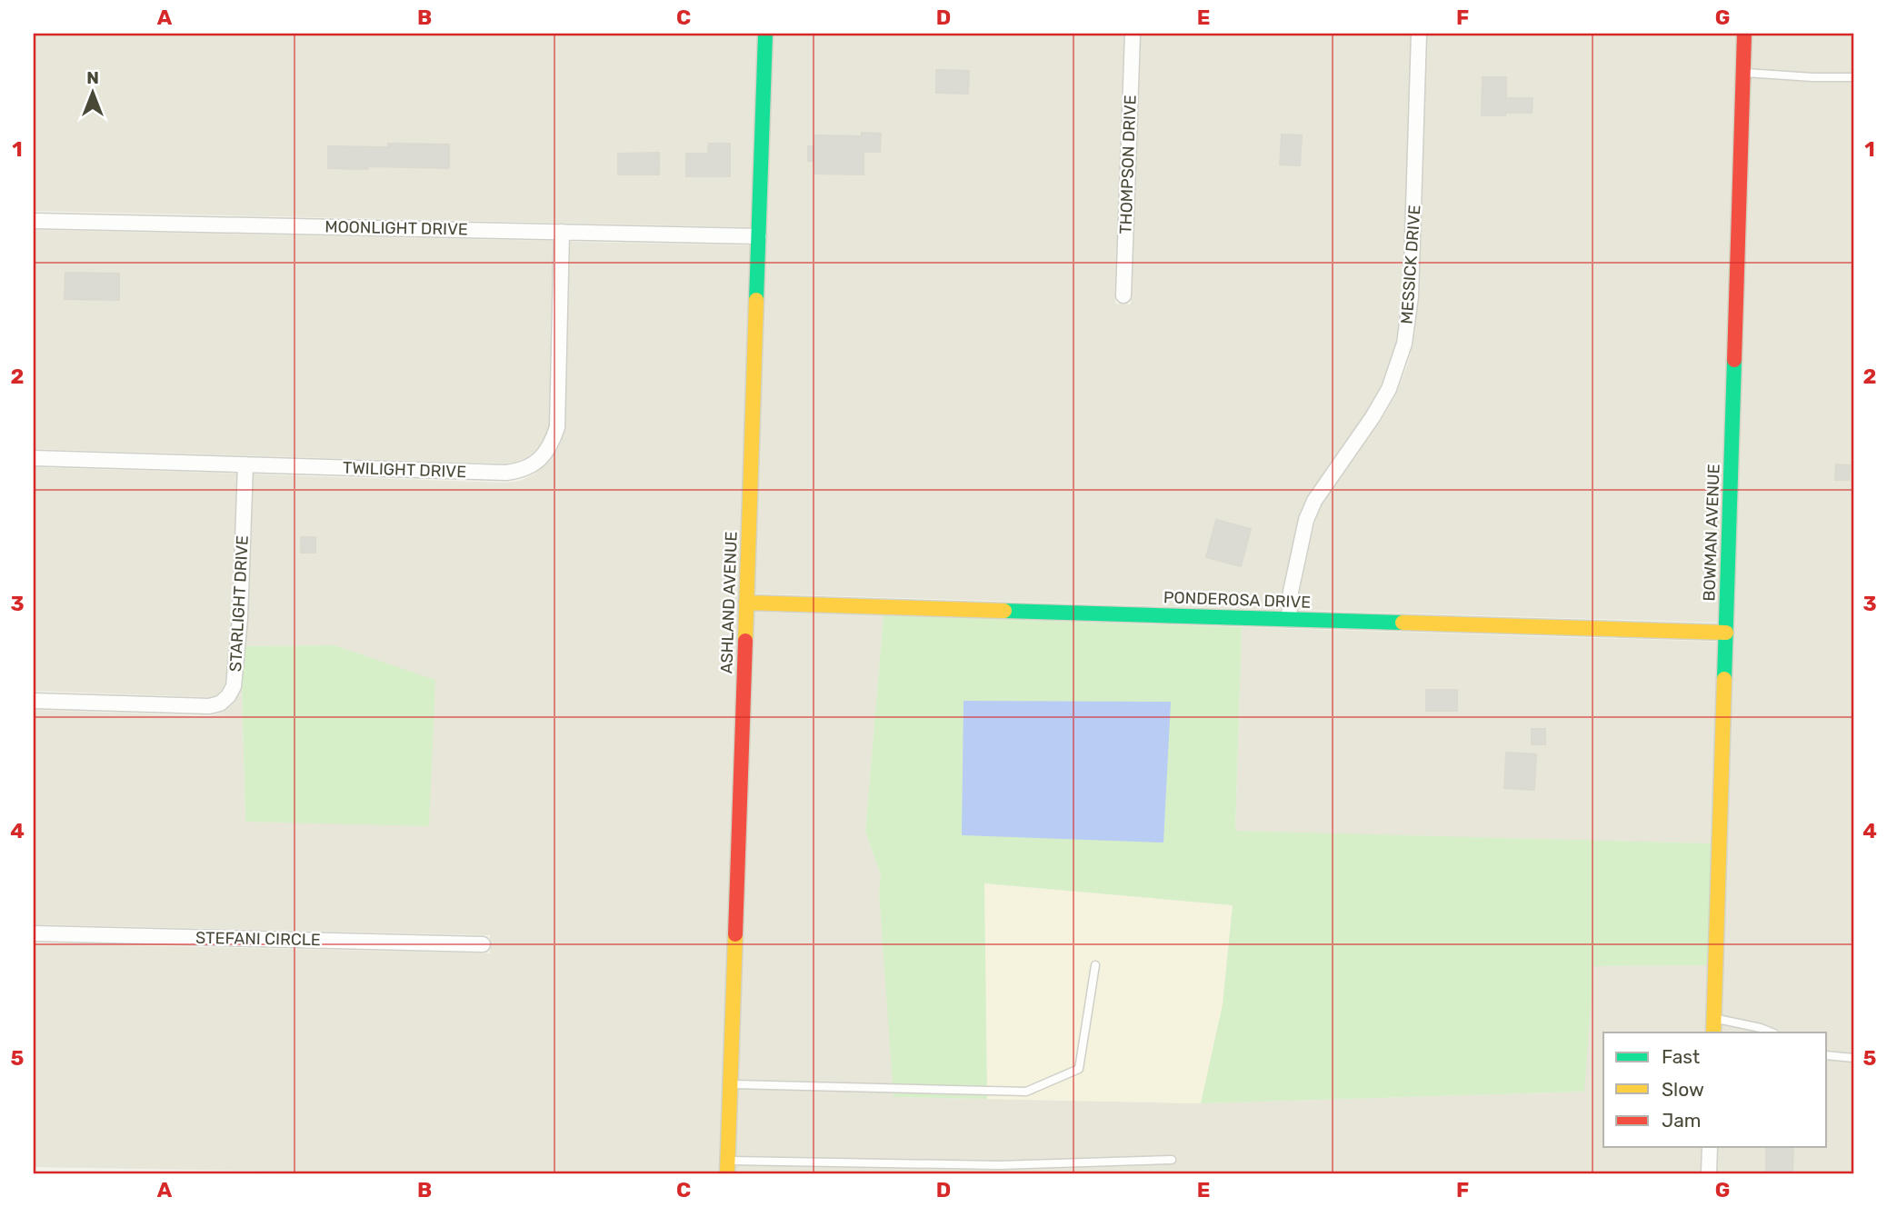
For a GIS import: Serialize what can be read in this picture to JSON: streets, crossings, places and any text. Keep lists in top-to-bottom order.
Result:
{
  "streets": {
    "street": [
      "THOMPSON DRIVE",
      "MOONLIGHT DRIVE",
      "MESSICK DRIVE",
      "TWILIGHT DRIVE",
      "BOWMAN AVENUE",
      "PONDEROSA DRIVE",
      "ASHLAND AVENUE",
      "STARLIGHT DRIVE",
      "STEFANI CIRCLE"
    ]
  },
  "crossings": [
    ["MOONLIGHT DRIVE", "TWILIGHT DRIVE"],
    ["MOONLIGHT DRIVE", "ASHLAND AVENUE"],
    ["MESSICK DRIVE", "PONDEROSA DRIVE"],
    ["TWILIGHT DRIVE", "STARLIGHT DRIVE"],
    ["BOWMAN AVENUE", "PONDEROSA DRIVE"],
    ["PONDEROSA DRIVE", "ASHLAND AVENUE"]
  ],
  "legend": ["Fast", "Slow", "Jam"],
  "north": "top",
  "grid": {
    "columns": [
      "A",
      "B",
      "C",
      "D",
      "E",
      "F",
      "G"
    ],
    "rows": [
      "1",
      "2",
      "3",
      "4",
      "5"
    ]
  }
}
